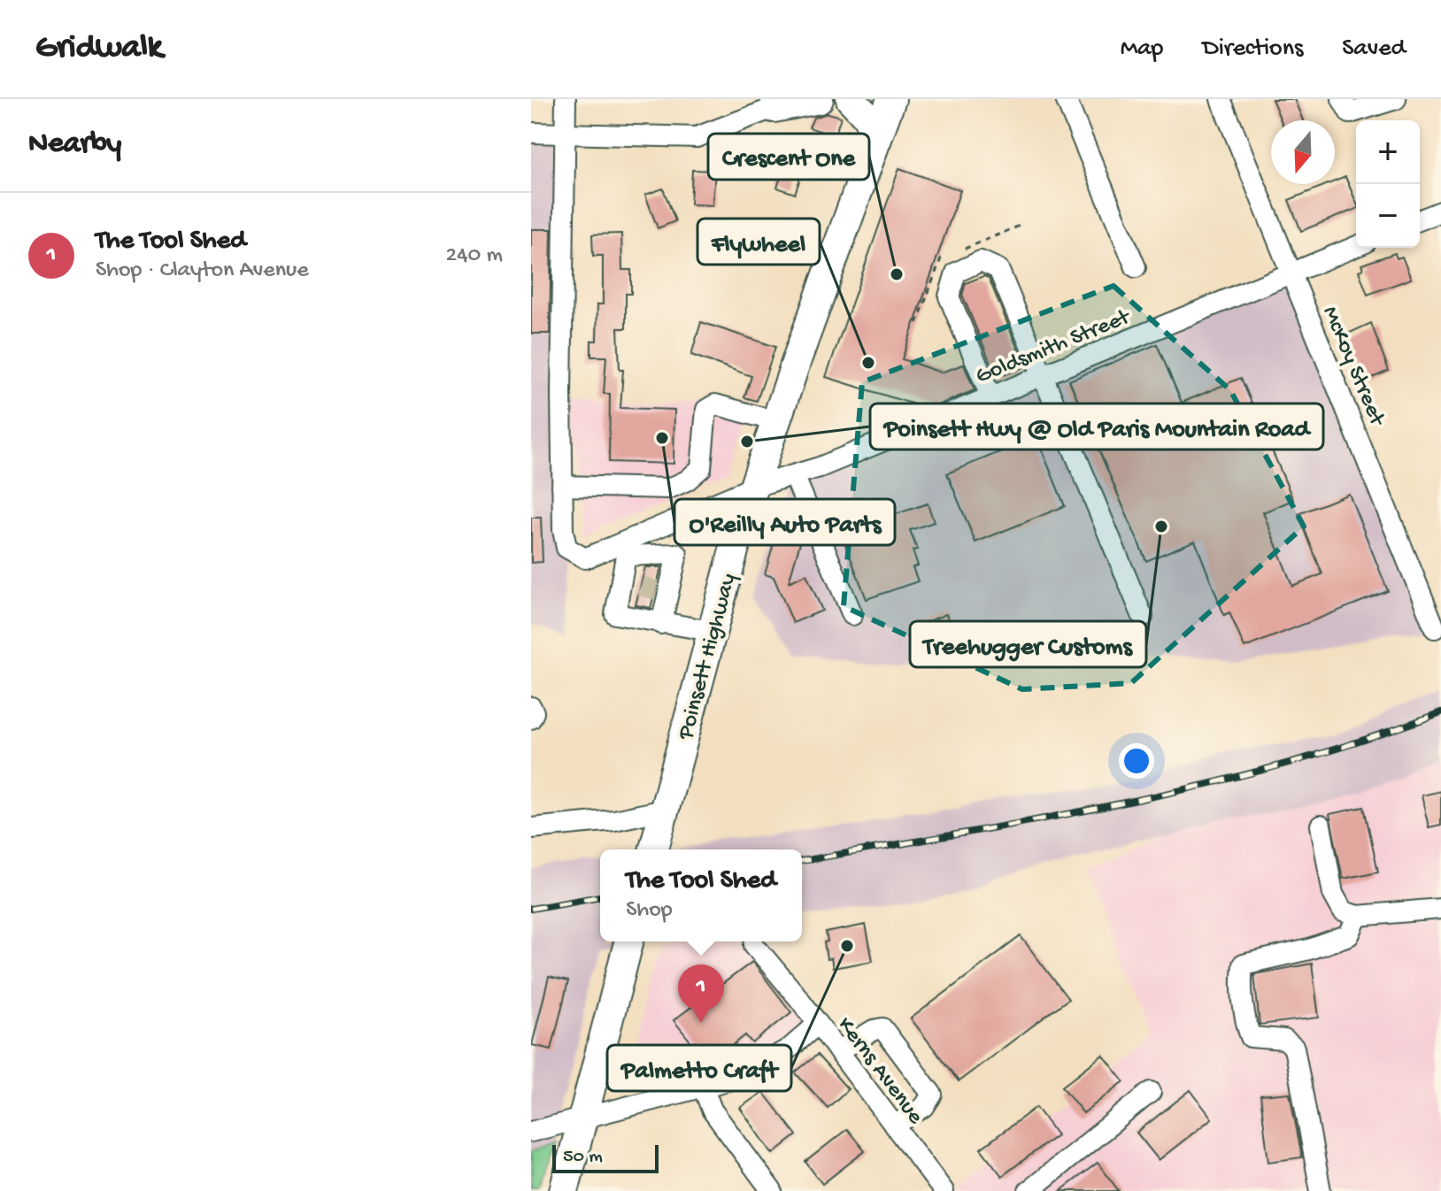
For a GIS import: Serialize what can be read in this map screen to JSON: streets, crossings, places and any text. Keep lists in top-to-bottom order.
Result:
{
  "streets": {
    "highway": ["Poinsett Highway"],
    "street": ["Goldsmith Street", "McKoy Street", "Kerns Avenue"]
  },
  "crossings": [
    ["Goldsmith Street", "McKoy Street"],
    ["Goldsmith Street", "Poinsett Highway"]
  ],
  "places": [
    "Crescent One",
    "Flywheel",
    "O'Reilly Auto Parts",
    "Poinsett Hwy @ Old Paris Mountain Road",
    "Treehugger Customs",
    "Palmetto Craft"
  ],
  "scale_bar": "50 m",
  "north": "bottom",
  "page": {
    "header": "Gridwalk",
    "nav": ["Map", "Directions", "Saved"],
    "heading": "Nearby",
    "map_buttons": ["+", "−"],
    "list": [
      {
        "mark": "1",
        "name": "The Tool Shed",
        "note": "Shop · Clayton Avenue",
        "value": "240 m"
      }
    ],
    "popup": ["The Tool Shed", "Shop"],
    "pins": "1",
    "scale": "50 m"
  }
}
